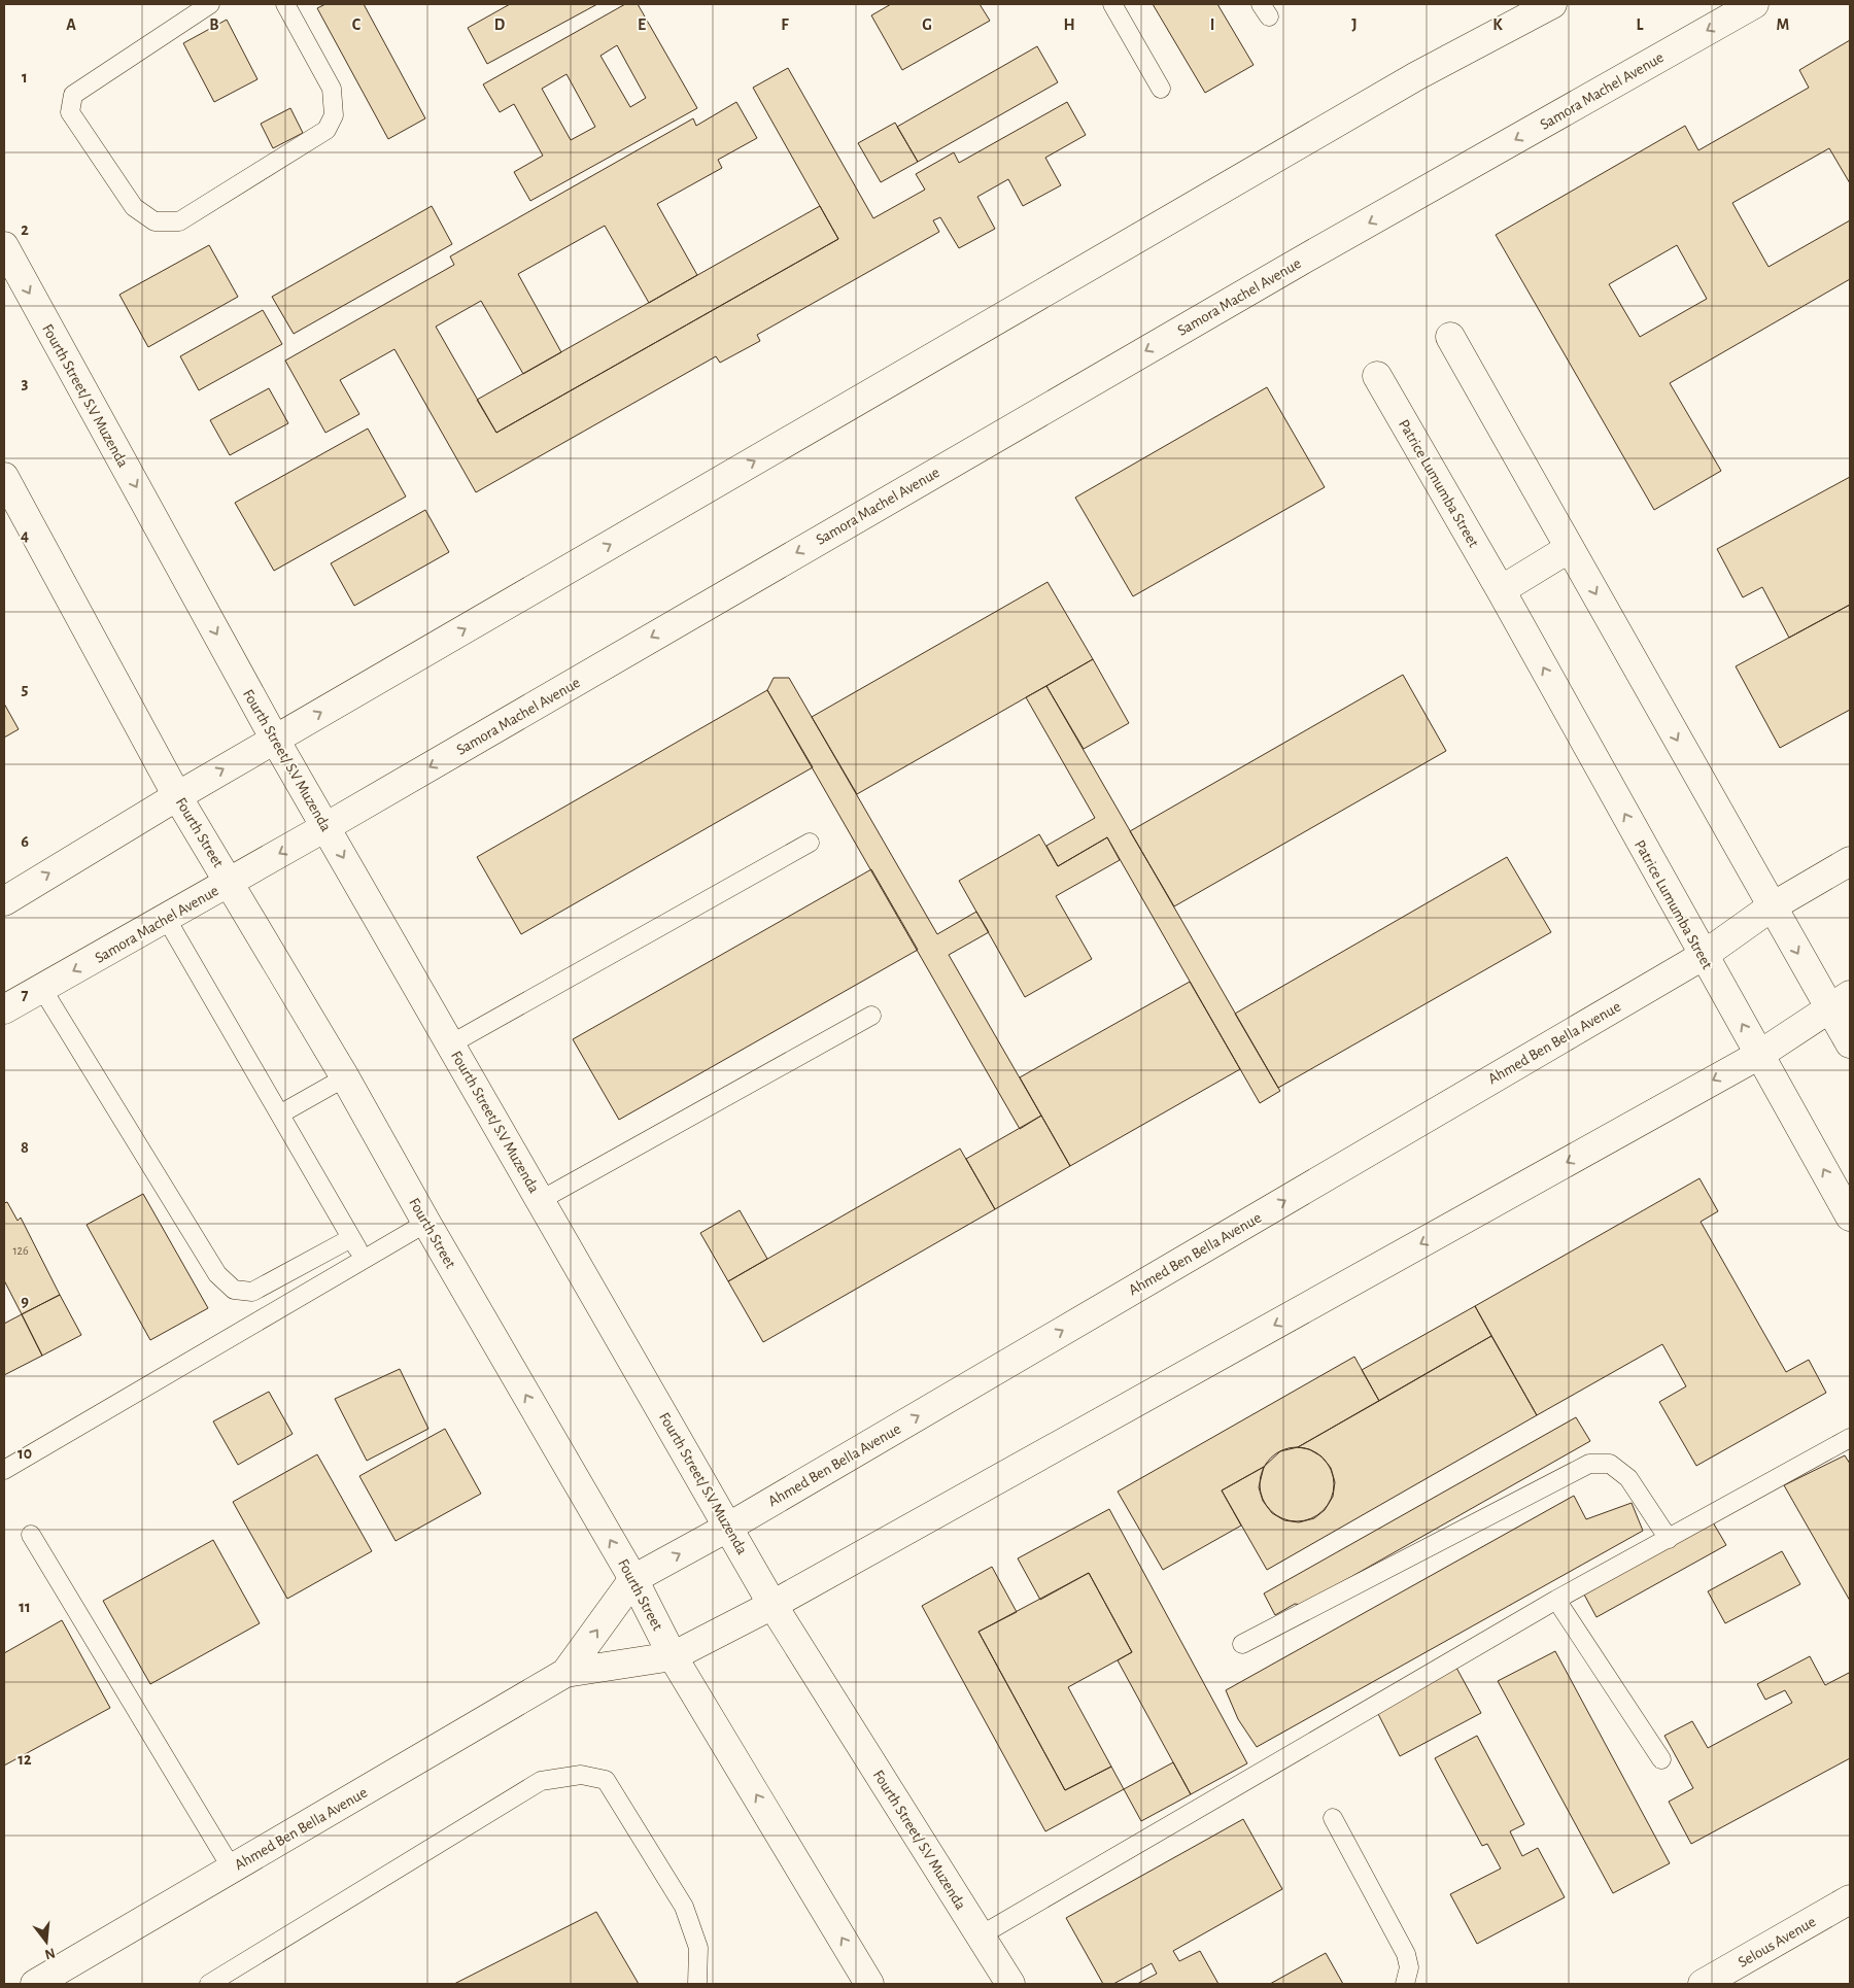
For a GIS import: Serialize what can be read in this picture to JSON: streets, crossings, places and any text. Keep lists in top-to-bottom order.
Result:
{
  "streets": {
    "main road": [
      "Samora Machel Avenue",
      "Fourth Street/ S.V Muzenda",
      "Patrice Lumumba Street",
      "Fourth Street",
      "Ahmed Ben Bella Avenue",
      "Selous Avenue"
    ]
  },
  "crossings": [
    ["Samora Machel Avenue", "Fourth Street/ S.V Muzenda"],
    ["Samora Machel Avenue", "Fourth Street"],
    ["Fourth Street/ S.V Muzenda", "Ahmed Ben Bella Avenue"],
    ["Patrice Lumumba Street", "Ahmed Ben Bella Avenue"],
    ["Fourth Street", "Ahmed Ben Bella Avenue"]
  ],
  "one_way": ["Fourth Street/ S.V Muzenda", "Fourth Street"],
  "house_numbers": ["126"],
  "north": "bottom",
  "grid": {
    "columns": [
      "A",
      "B",
      "C",
      "D",
      "E",
      "F",
      "G",
      "H",
      "I",
      "J",
      "K",
      "L",
      "M"
    ],
    "rows": [
      "1",
      "2",
      "3",
      "4",
      "5",
      "6",
      "7",
      "8",
      "9",
      "10",
      "11",
      "12"
    ]
  }
}
